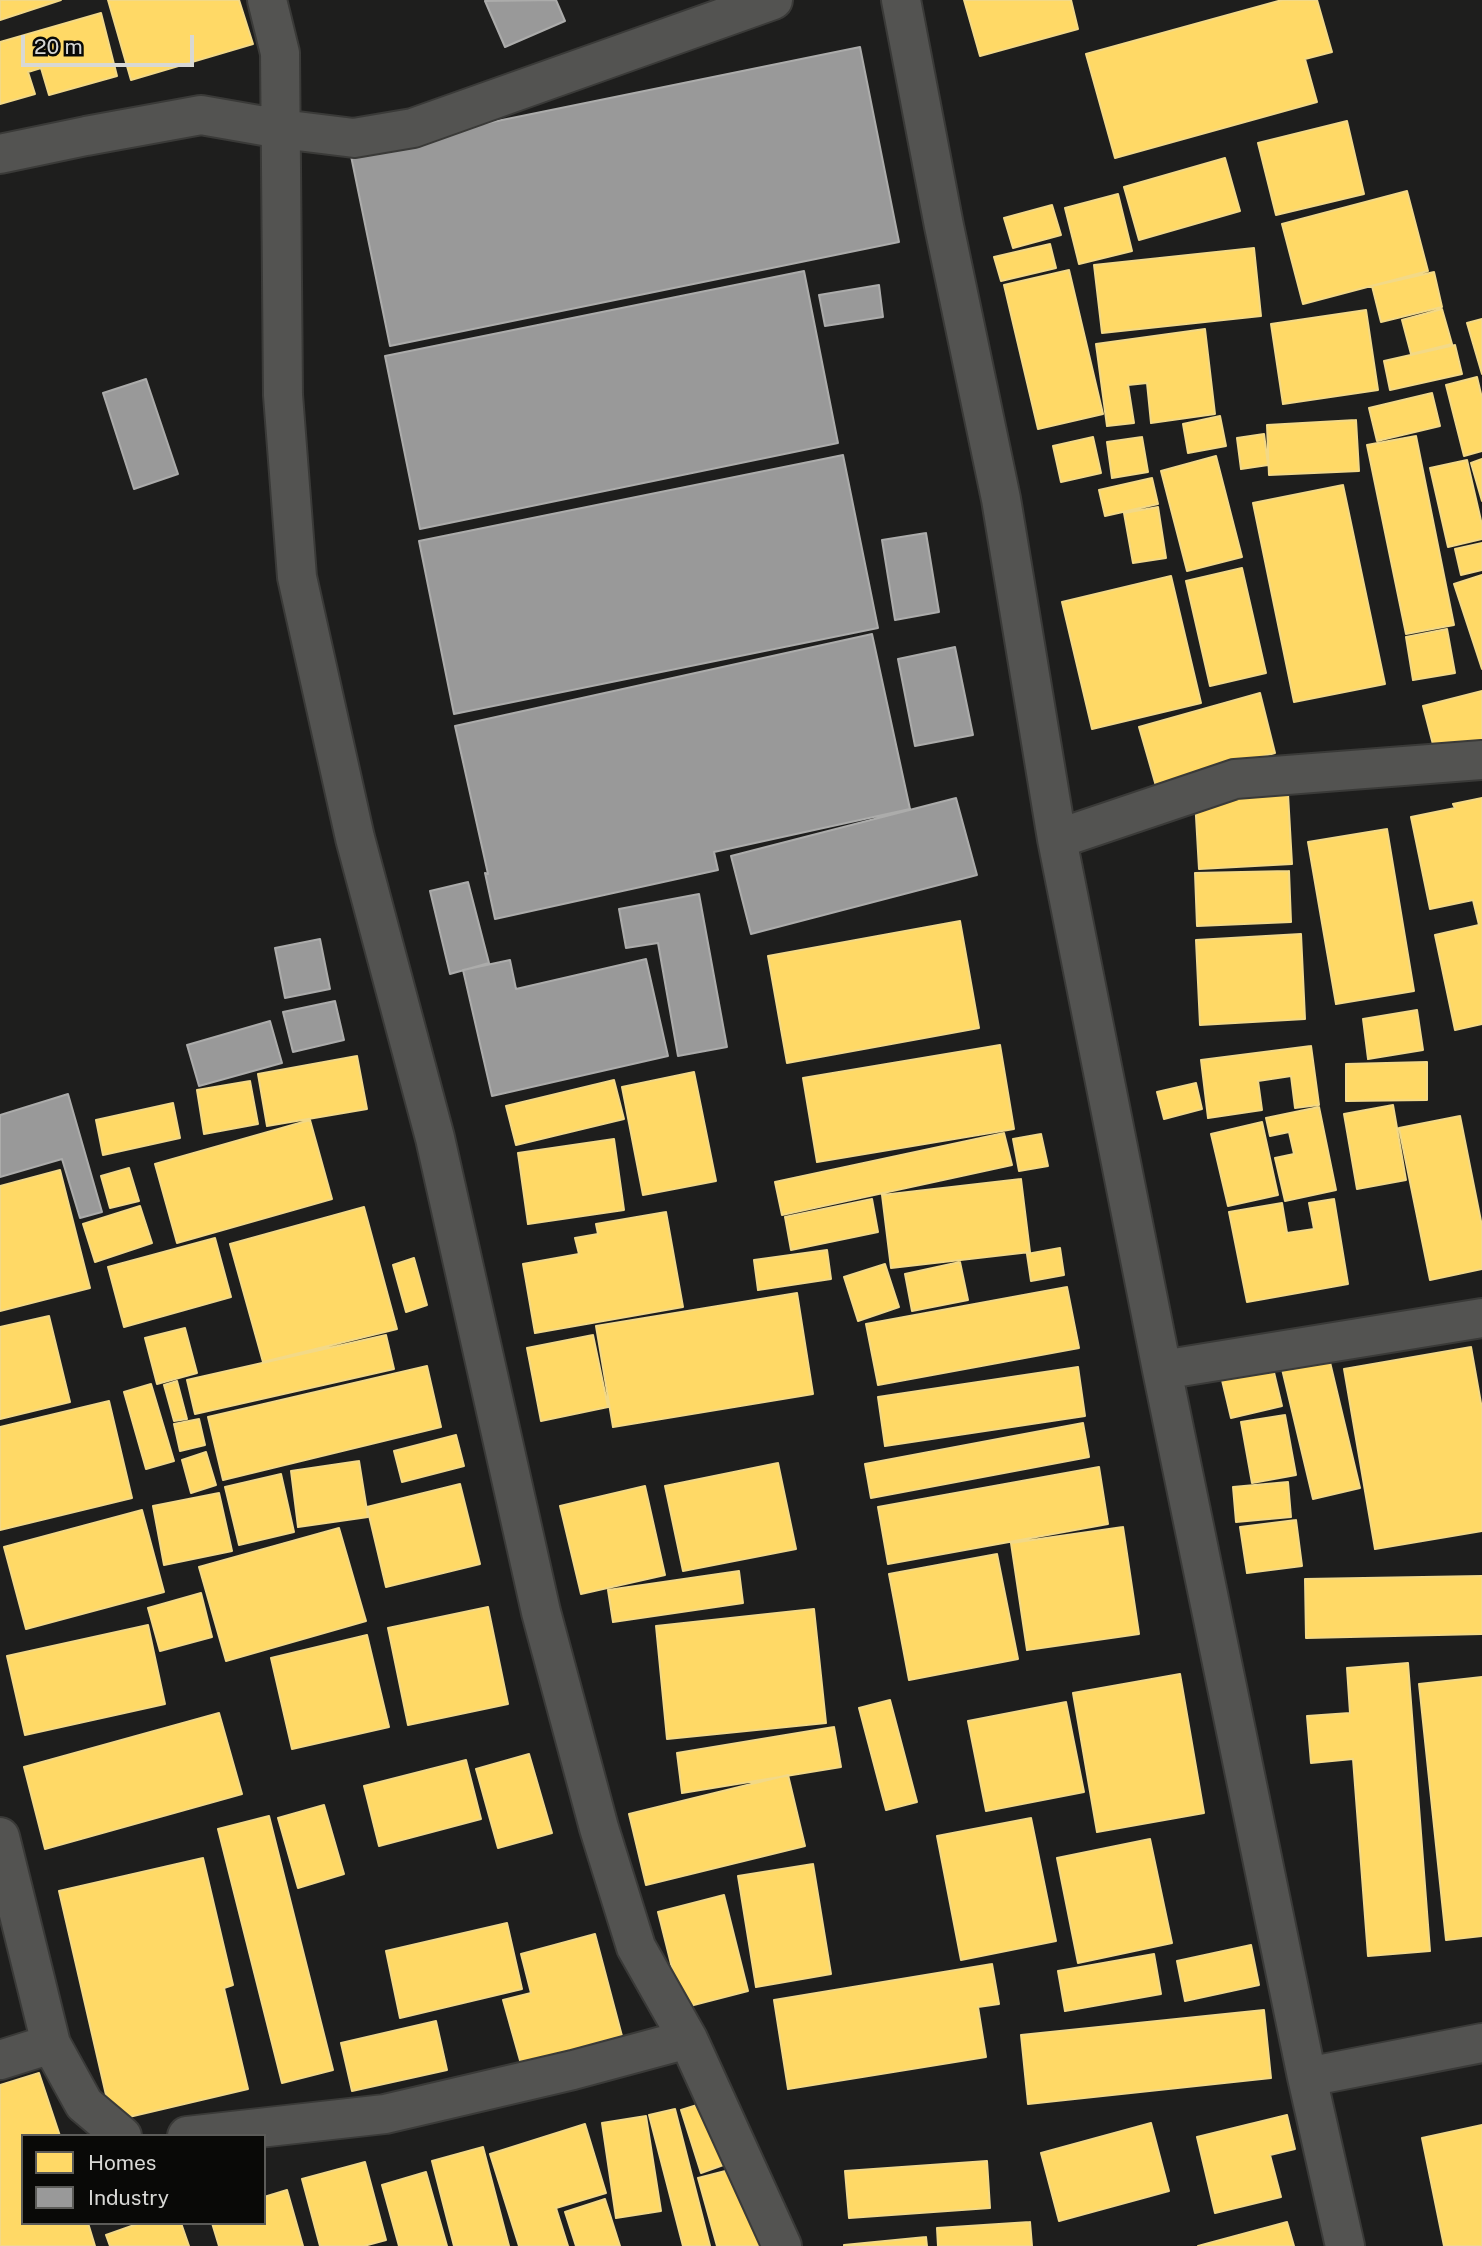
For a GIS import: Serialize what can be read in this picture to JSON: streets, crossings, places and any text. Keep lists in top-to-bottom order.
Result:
{
  "legend": ["Homes", "Industry"],
  "scale_bar": "20 m"
}
